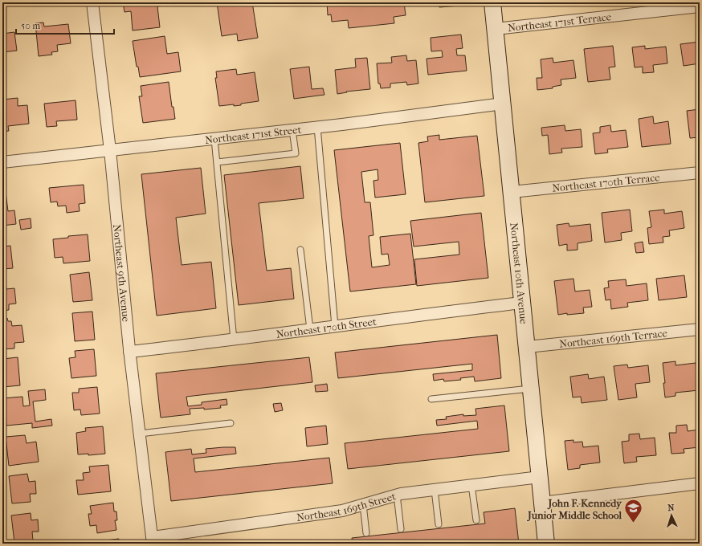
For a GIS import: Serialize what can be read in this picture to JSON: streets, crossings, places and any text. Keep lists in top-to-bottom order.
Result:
{
  "streets": {
    "street": [
      "Northeast 171st Terrace",
      "Northeast 171st Street",
      "Northeast 170th Terrace",
      "Northeast 9th Avenue",
      "Northeast 10th Avenue",
      "Northeast 170th Street",
      "Northeast 169th Terrace",
      "Northeast 169th Street"
    ]
  },
  "crossings": [
    ["Northeast 171st Terrace", "Northeast 10th Avenue"],
    ["Northeast 171st Street", "Northeast 9th Avenue"],
    ["Northeast 171st Street", "Northeast 10th Avenue"],
    ["Northeast 170th Terrace", "Northeast 10th Avenue"],
    ["Northeast 9th Avenue", "Northeast 170th Street"],
    ["Northeast 9th Avenue", "Northeast 169th Street"],
    ["Northeast 10th Avenue", "Northeast 170th Street"],
    ["Northeast 10th Avenue", "Northeast 169th Terrace"],
    ["Northeast 10th Avenue", "Northeast 169th Street"]
  ],
  "places": {
    "school or university": ["John F. Kennedy Junior Middle School"]
  },
  "scale_bar": "50 m",
  "north": "top"
}
